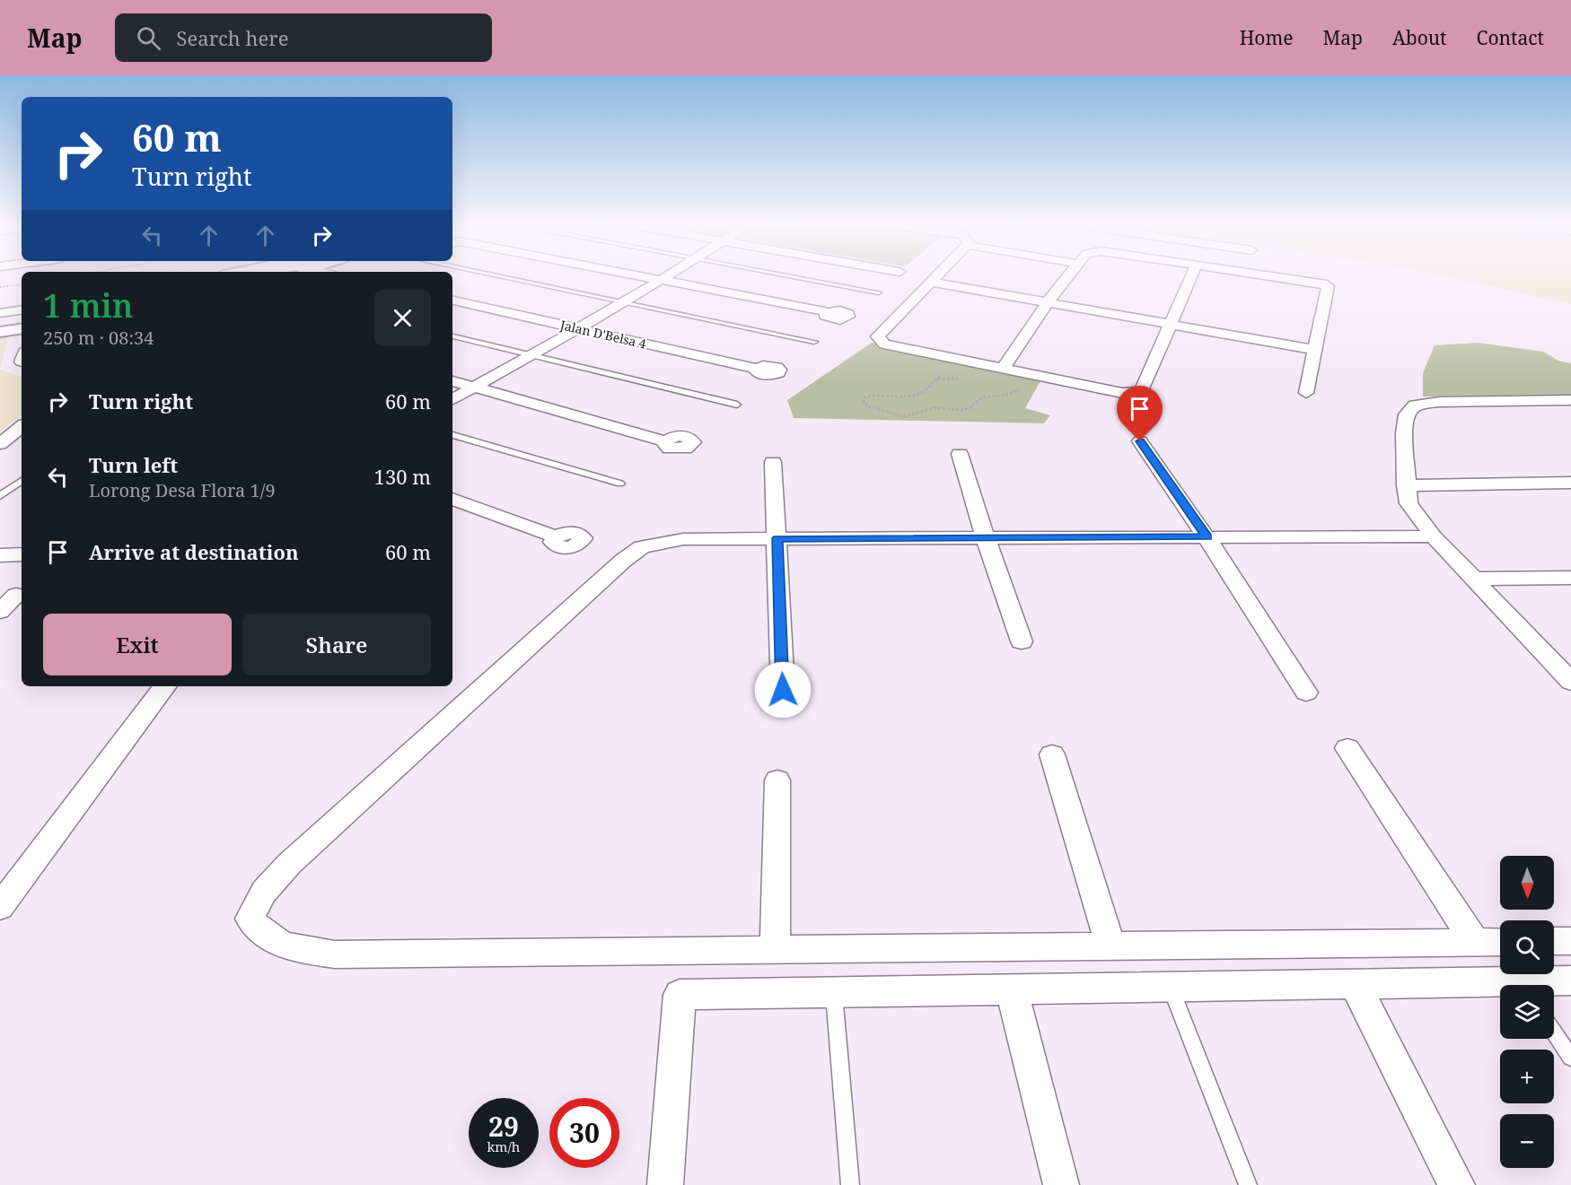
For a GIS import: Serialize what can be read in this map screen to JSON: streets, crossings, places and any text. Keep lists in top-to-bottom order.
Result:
{
  "streets": {
    "street": ["Jalan D'Belsa 4"]
  },
  "north": "bottom",
  "page": {
    "header": "Map",
    "search": "Search here",
    "nav": [
      "Home",
      "Map",
      "About",
      "Contact"
    ],
    "turn": ["60 m", "Turn right"],
    "heading": ["1 min", "250 m · 08:34"],
    "list": [
      {
        "name": "Turn right",
        "value": "60 m"
      },
      {
        "name": "Turn left",
        "note": "Lorong Desa Flora 1/9",
        "value": "130 m"
      },
      {
        "name": "Arrive at destination",
        "value": "60 m"
      }
    ],
    "buttons": ["Exit", "Share"],
    "map_buttons": ["+", "−"],
    "speed": "29 km/h",
    "limit": "30"
  }
}
